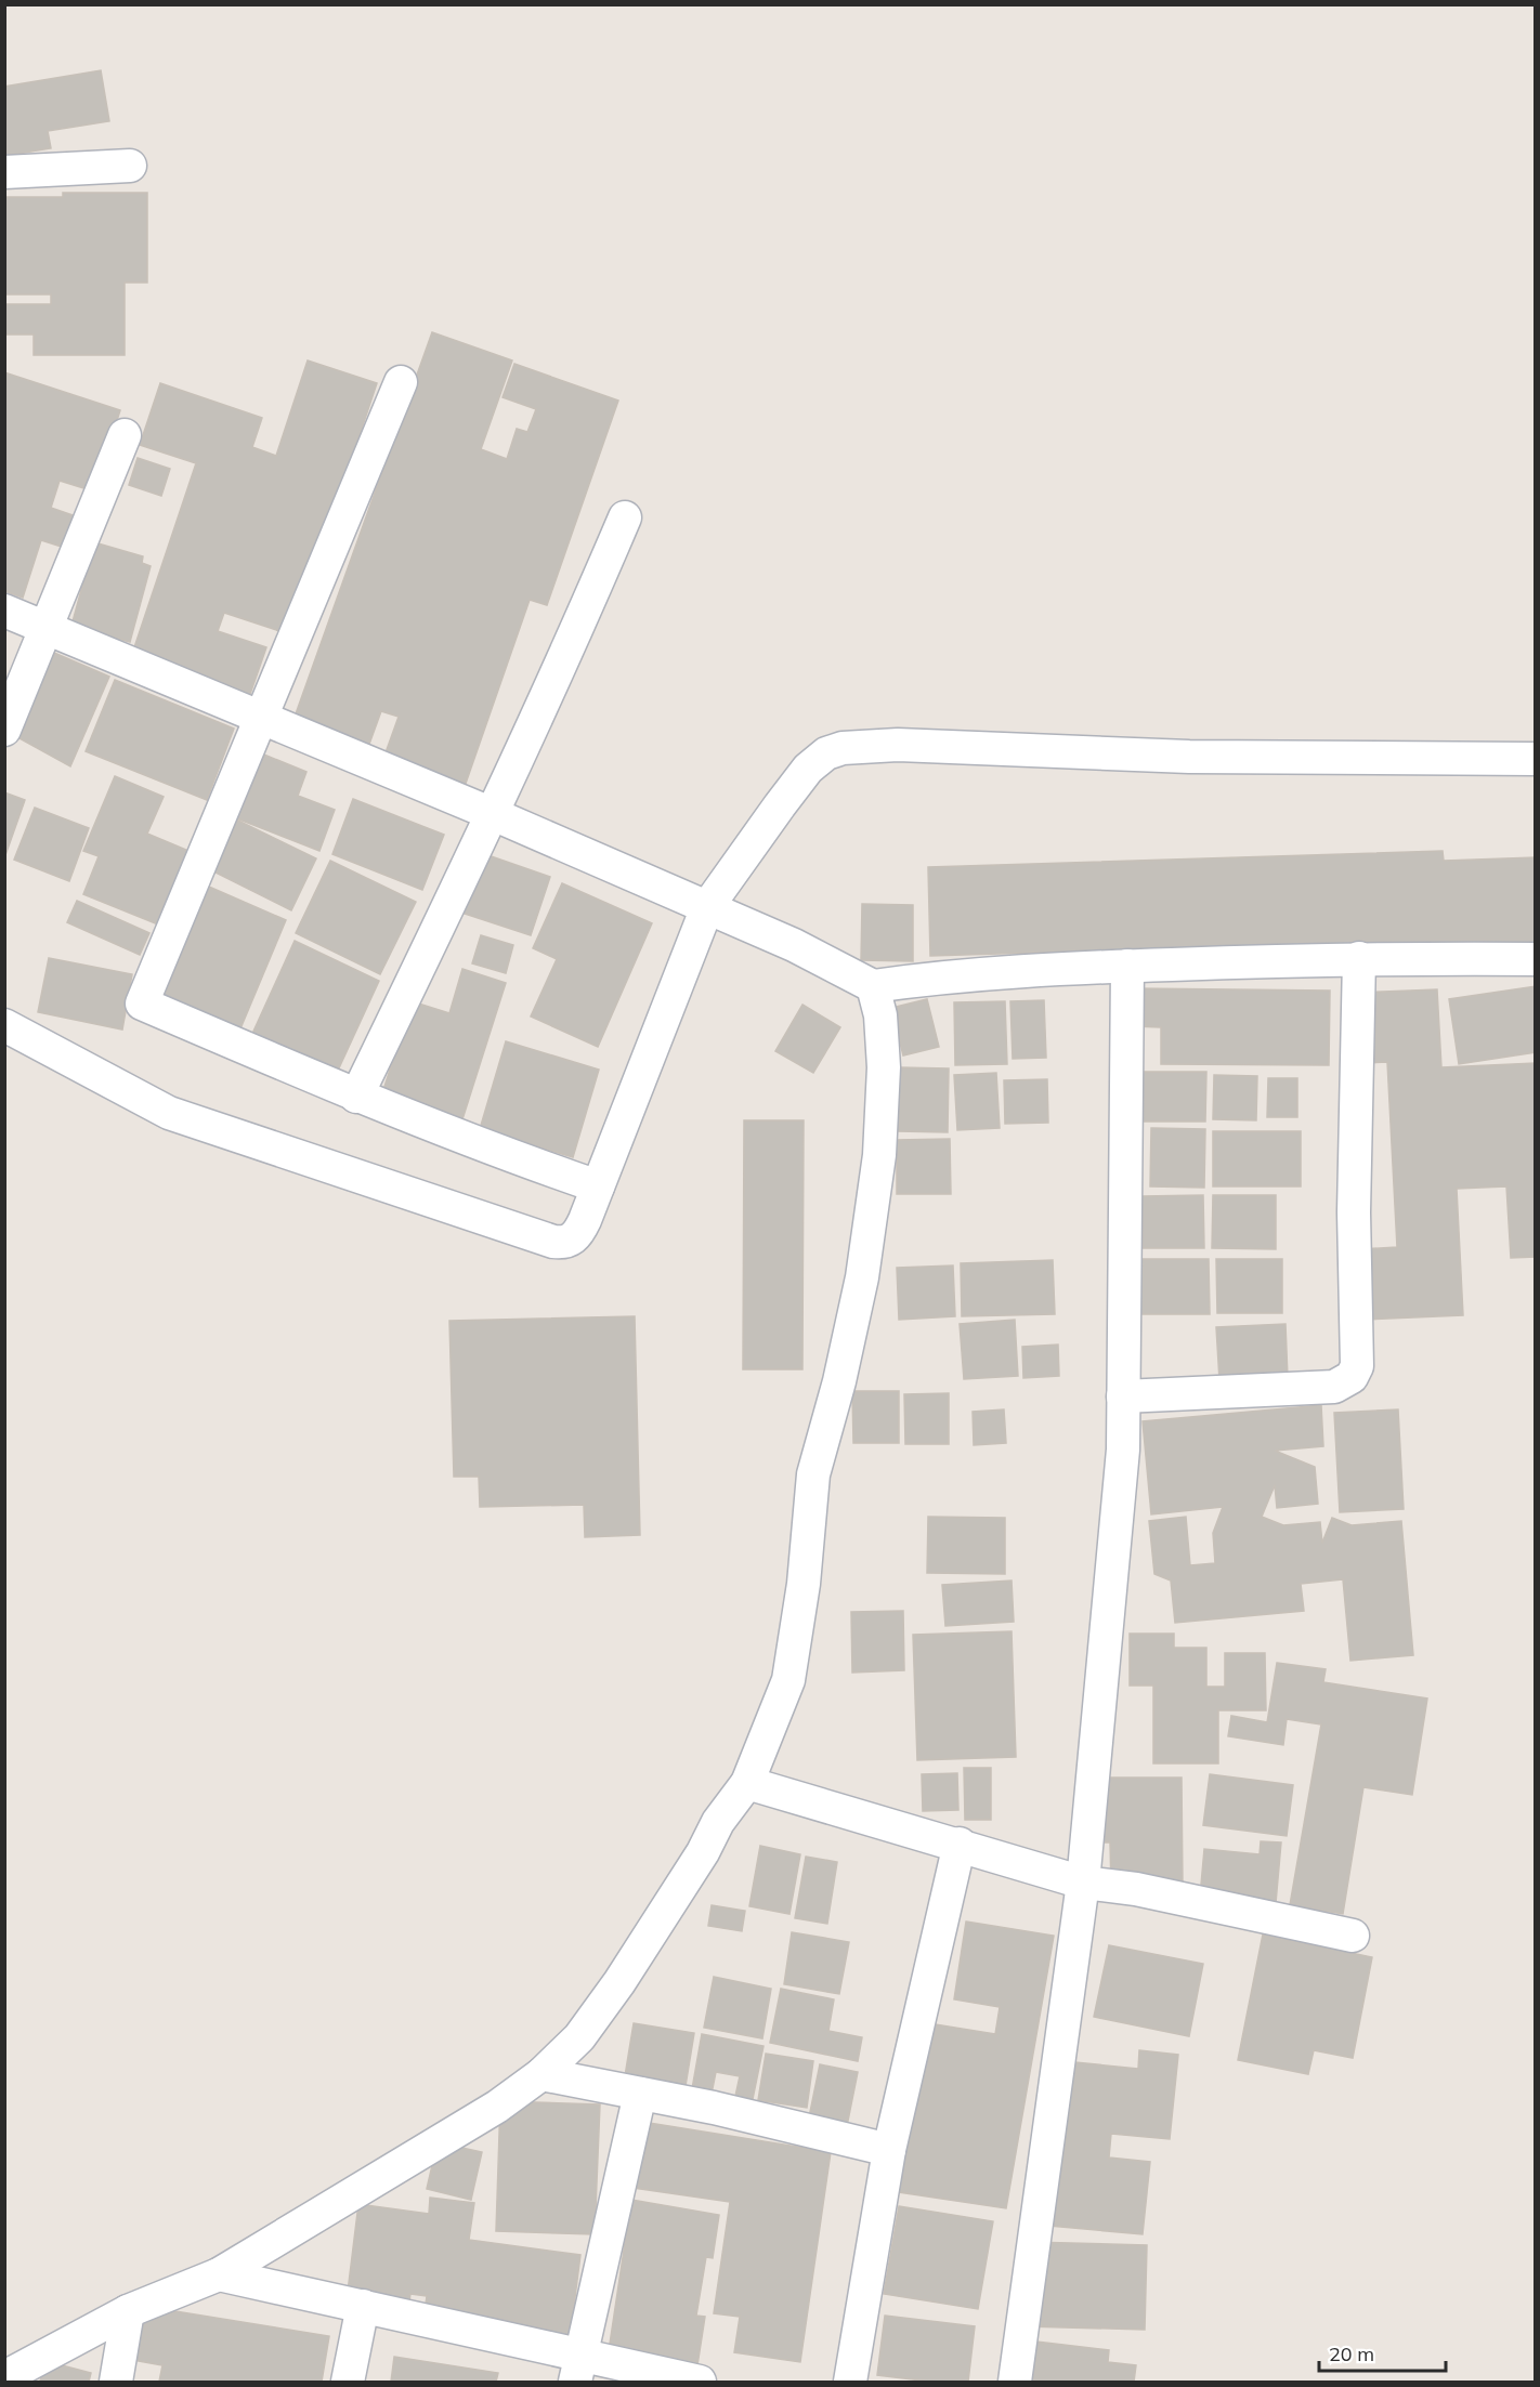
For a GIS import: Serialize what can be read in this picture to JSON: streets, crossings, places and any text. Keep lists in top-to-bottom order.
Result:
{
  "scale_bar": "20 m"
}
